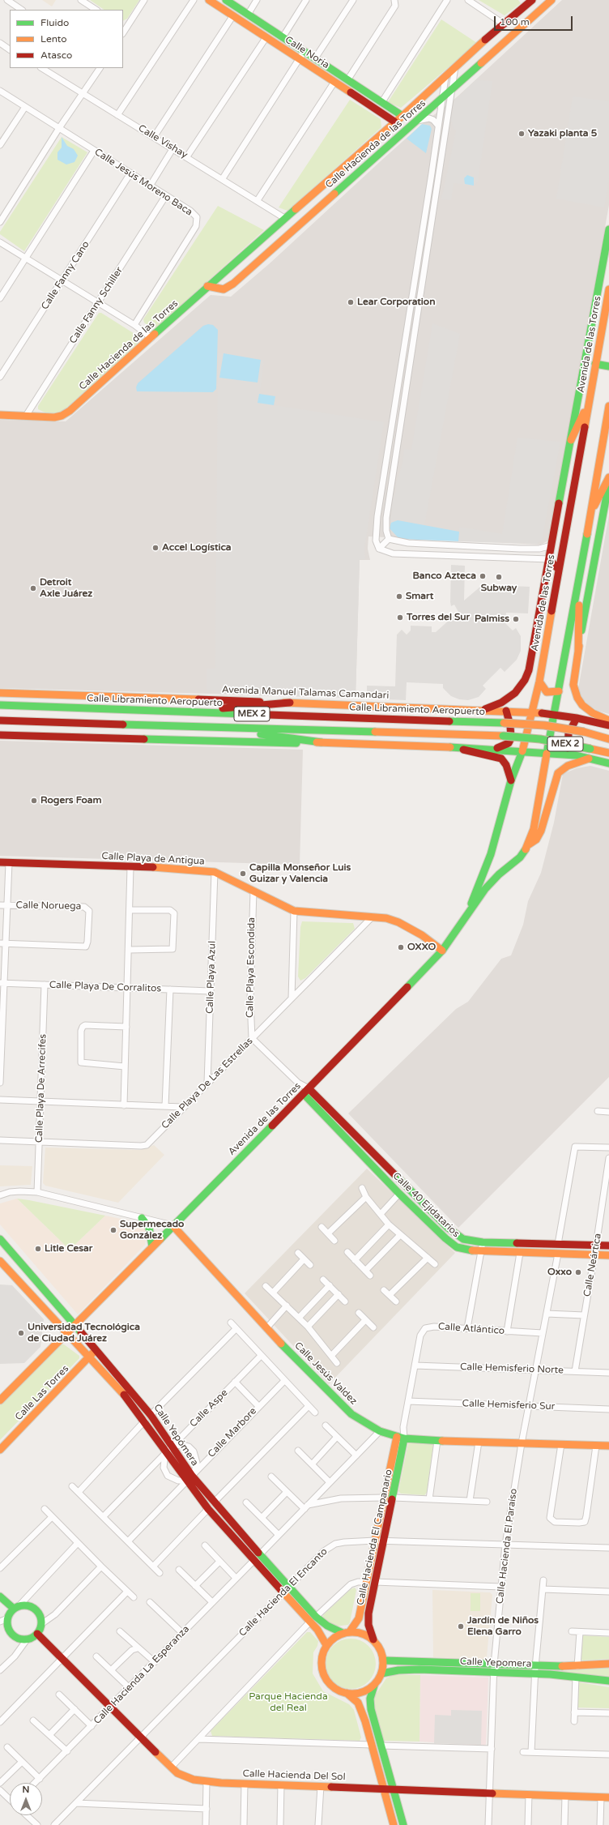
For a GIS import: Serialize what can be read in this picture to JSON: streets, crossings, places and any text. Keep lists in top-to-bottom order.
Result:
{
  "streets": {
    "main road": [
      "Calle Noria",
      "Calle Hacienda de las Torres",
      "Avenida de las Torres",
      "Avenida Manuel Talamas Camandari",
      "Calle Libramiento Aeropuerto",
      "MEX 2",
      "Calle Playa de Antigua",
      "Calle 40 Ejidatarios",
      "Calle Jesús Valdez",
      "Calle Las Torres",
      "Calle Yepómera",
      "Calle Hacienda El Campanario",
      "Calle Yepomera",
      "Calle Hacienda Del Sol"
    ],
    "street": [
      "Calle Vishay",
      "Calle Jesús Moreno Baca",
      "Calle Fanny Cano",
      "Calle Fanny Schiller",
      "Calle Noruega",
      "Calle Playa Escondida",
      "Calle Playa Azul",
      "Calle Playa De Corralitos",
      "Calle Playa De Las Estrellas",
      "Calle Playa De Arrecifes",
      "Calle Neártica",
      "Calle Atlántico",
      "Calle Hemisferio Norte",
      "Calle Hemisferio Sur",
      "Calle Aspe",
      "Calle Marbore",
      "Calle Hacienda El Paraíso",
      "Calle Hacienda El Encanto",
      "Calle Hacienda La Esperanza"
    ]
  },
  "crossings": [
    ["Calle Noria", "Calle Hacienda de las Torres"],
    ["Calle Vishay", "Calle Hacienda de las Torres"],
    ["Calle Hacienda de las Torres", "Calle Fanny Schiller"],
    ["Calle Jesús Moreno Baca", "Calle Fanny Cano"],
    ["Calle Jesús Moreno Baca", "Calle Fanny Schiller"],
    ["Avenida de las Torres", "Avenida Manuel Talamas Camandari"],
    ["Avenida de las Torres", "Calle Playa de Antigua"],
    ["Avenida de las Torres", "Calle 40 Ejidatarios"],
    ["Avenida de las Torres", "Calle Jesús Valdez"],
    ["Avenida de las Torres", "Calle Yepómera"],
    ["Calle Playa de Antigua", "Calle Playa Escondida"],
    ["Calle Playa de Antigua", "Calle Playa Azul"],
    ["Calle Playa de Antigua", "Calle Playa De Las Estrellas"],
    ["Calle Playa Escondida", "Calle Playa De Las Estrellas"],
    ["Calle Playa Azul", "Calle Playa De Corralitos"],
    ["Calle Playa Azul", "Calle Playa De Las Estrellas"],
    ["Calle Playa De Corralitos", "Calle Playa De Arrecifes"],
    ["Calle Playa De Las Estrellas", "Calle Playa De Arrecifes"],
    ["Calle 40 Ejidatarios", "Calle Neártica"],
    ["Calle 40 Ejidatarios", "Calle Hacienda El Paraíso"],
    ["Calle Neártica", "Calle Hemisferio Norte"],
    ["Calle Atlántico", "Calle Hemisferio Norte"],
    ["Calle Atlántico", "Calle Jesús Valdez"],
    ["Calle Atlántico", "Calle Hemisferio Sur"],
    ["Calle Atlántico", "Calle Hacienda El Campanario"],
    ["Calle Atlántico", "Calle Hacienda El Paraíso"],
    ["Calle Hemisferio Norte", "Calle Hacienda El Paraíso"],
    ["Calle Jesús Valdez", "Calle Hacienda El Campanario"],
    ["Calle Jesús Valdez", "Calle Hacienda El Paraíso"],
    ["Calle Las Torres", "Calle Yepómera"],
    ["Calle Hemisferio Sur", "Calle Hacienda El Paraíso"],
    ["Calle Aspe", "Calle Yepómera"],
    ["Calle Marbore", "Calle Yepómera"],
    ["Calle Yepómera", "Calle Hacienda El Campanario"],
    ["Calle Yepómera", "Calle Hacienda El Encanto"],
    ["Calle Yepómera", "Calle Yepomera"],
    ["Calle Yepómera", "Calle Hacienda La Esperanza"],
    ["Calle Hacienda El Campanario", "Calle Hacienda El Encanto"],
    ["Calle Hacienda El Campanario", "Calle Yepomera"],
    ["Calle Hacienda El Paraíso", "Calle Hacienda El Encanto"],
    ["Calle Hacienda El Paraíso", "Calle Yepomera"],
    ["Calle Hacienda El Paraíso", "Calle Hacienda Del Sol"],
    ["Calle Hacienda El Encanto", "Calle Hacienda Del Sol"],
    ["Calle Hacienda La Esperanza", "Calle Hacienda Del Sol"]
  ],
  "parks": ["Parque Hacienda del Real"],
  "places": [
    "Yazaki planta 5",
    "Lear Corporation",
    "Accel Logística",
    "Banco Azteca",
    "Subway",
    "Detroit Axle Juárez",
    "Smart",
    "Torres del Sur",
    "Palmiss",
    "Rogers Foam",
    "Capilla Monseñor Luis Guizar y Valencia",
    "OXXO",
    "Supermecado González",
    "Litle Cesar",
    "Oxxo",
    "Universidad Tecnológica de Ciudad Juárez",
    "Jardín de Niños Elena Garro"
  ],
  "legend": ["Fluido", "Lento", "Atasco"],
  "scale_bar": "100 m",
  "north": "top"
}
